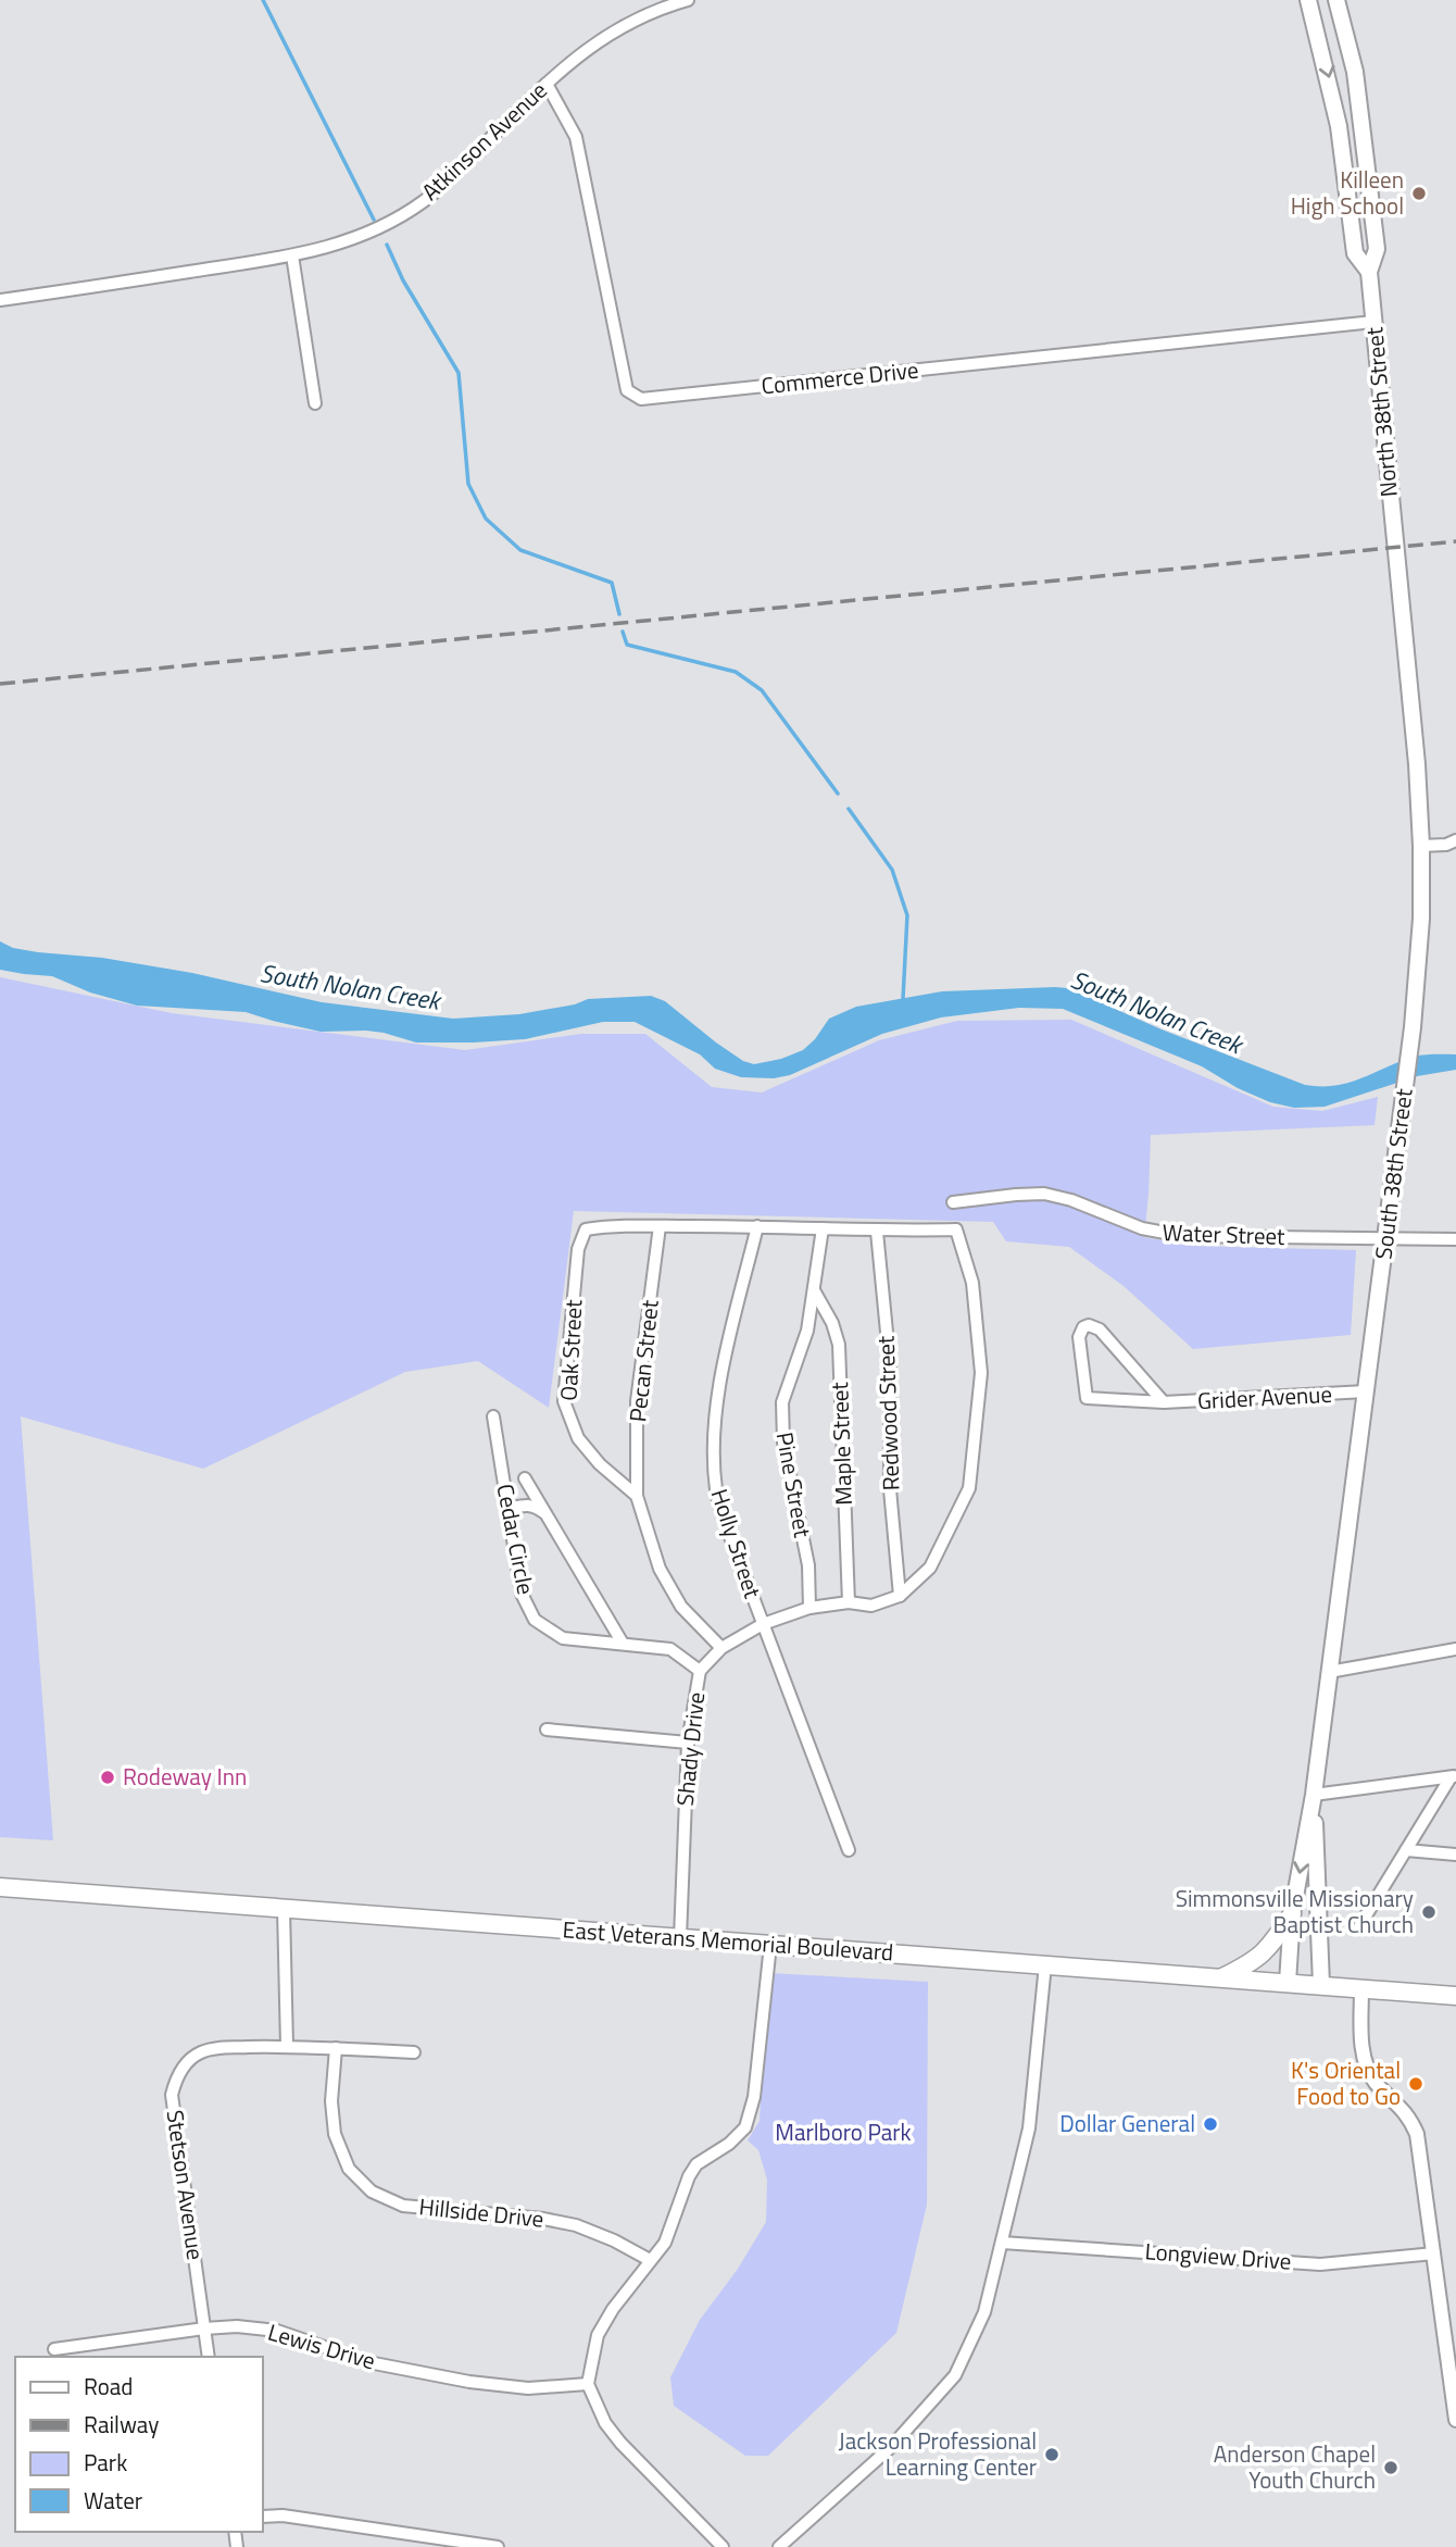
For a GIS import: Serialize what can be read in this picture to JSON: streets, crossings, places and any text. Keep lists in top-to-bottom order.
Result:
{
  "streets": {
    "main road": ["North 38th Street", "South 38th Street", "East Veterans Memorial Boulevard"],
    "street": [
      "Atkinson Avenue",
      "Commerce Drive",
      "Water Street",
      "Oak Street",
      "Pecan Street",
      "Grider Avenue",
      "Redwood Street",
      "Maple Street",
      "Pine Street",
      "Cedar Circle",
      "Holly Street",
      "Shady Drive",
      "Stetson Avenue",
      "Hillside Drive",
      "Longview Drive",
      "Lewis Drive"
    ]
  },
  "crossings": [
    ["Atkinson Avenue", "Commerce Drive"],
    ["Commerce Drive", "North 38th Street"],
    ["North 38th Street", "South 38th Street"],
    ["South 38th Street", "Water Street"],
    ["South 38th Street", "Grider Avenue"],
    ["South 38th Street", "East Veterans Memorial Boulevard"],
    ["Oak Street", "Pecan Street"],
    ["Redwood Street", "Shady Drive"],
    ["Maple Street", "Pine Street"],
    ["Maple Street", "Shady Drive"],
    ["Pine Street", "Shady Drive"],
    ["Cedar Circle", "Shady Drive"],
    ["Holly Street", "Shady Drive"],
    ["Shady Drive", "East Veterans Memorial Boulevard"],
    ["Stetson Avenue", "Hillside Drive"],
    ["Stetson Avenue", "Lewis Drive"]
  ],
  "water": ["South Nolan Creek"],
  "parks": ["Marlboro Park"],
  "places": [
    "Killeen High School",
    "Rodeway Inn",
    "Simmonsville Missionary Baptist Church",
    "K's Oriental Food to Go",
    "Dollar General",
    "Jackson Professional Learning Center",
    "Anderson Chapel Youth Church"
  ],
  "legend": [
    "Road",
    "Railway",
    "Park",
    "Water"
  ]
}
